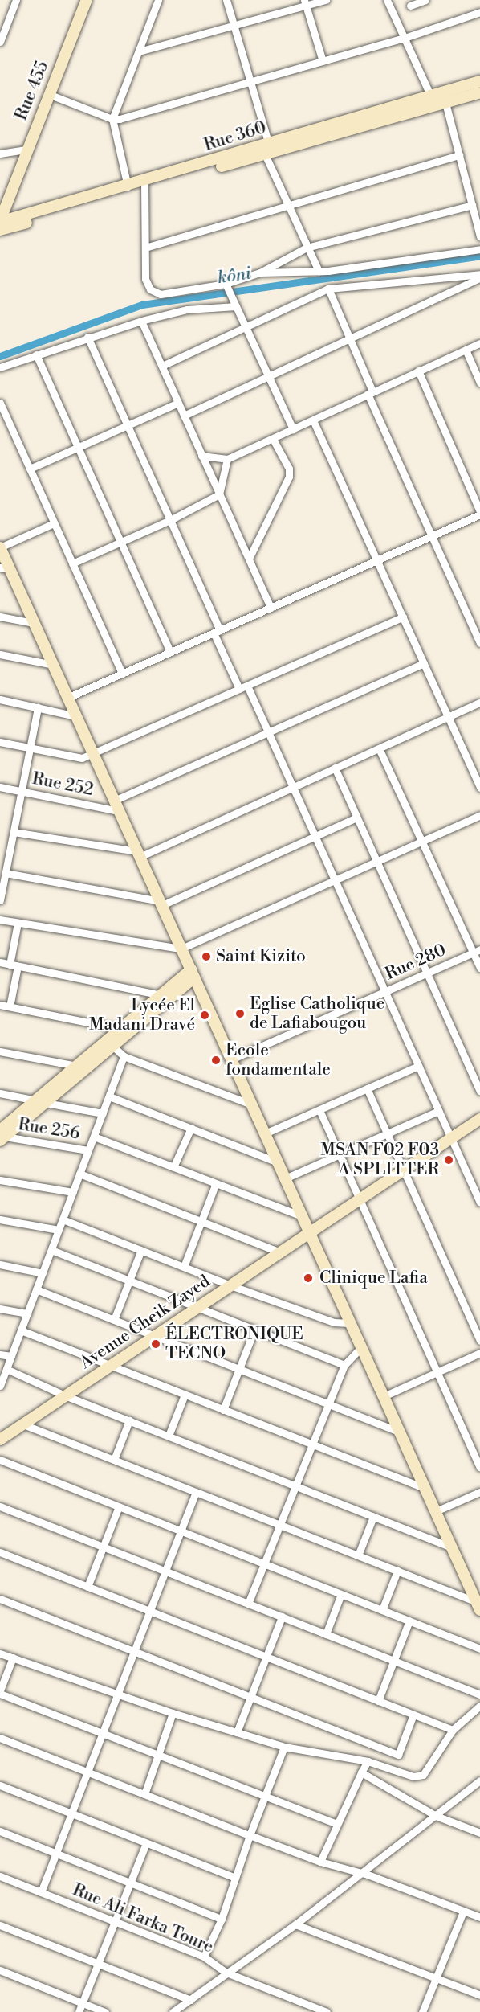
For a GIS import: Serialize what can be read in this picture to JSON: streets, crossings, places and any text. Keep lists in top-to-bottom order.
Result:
{
  "streets": {
    "street": [
      "Rue 455",
      "Rue 360",
      "Rue 252",
      "Rue 280",
      "Rue 256",
      "Avenue Cheik Zayed",
      "Rue Ali Farka Toure"
    ]
  },
  "crossings": [
    ["Rue 455", "Rue 360"]
  ],
  "water": ["kôni"],
  "places": [
    "Saint Kizito",
    "Eglise Catholique de Lafiabougou",
    "Lycée El Madani Dravé",
    "Ecole fondamentale",
    "MSAN F02 F03 A SPLITTER",
    "Clinique Lafia",
    "ÉLECTRONIQUE TECNO"
  ]
}
